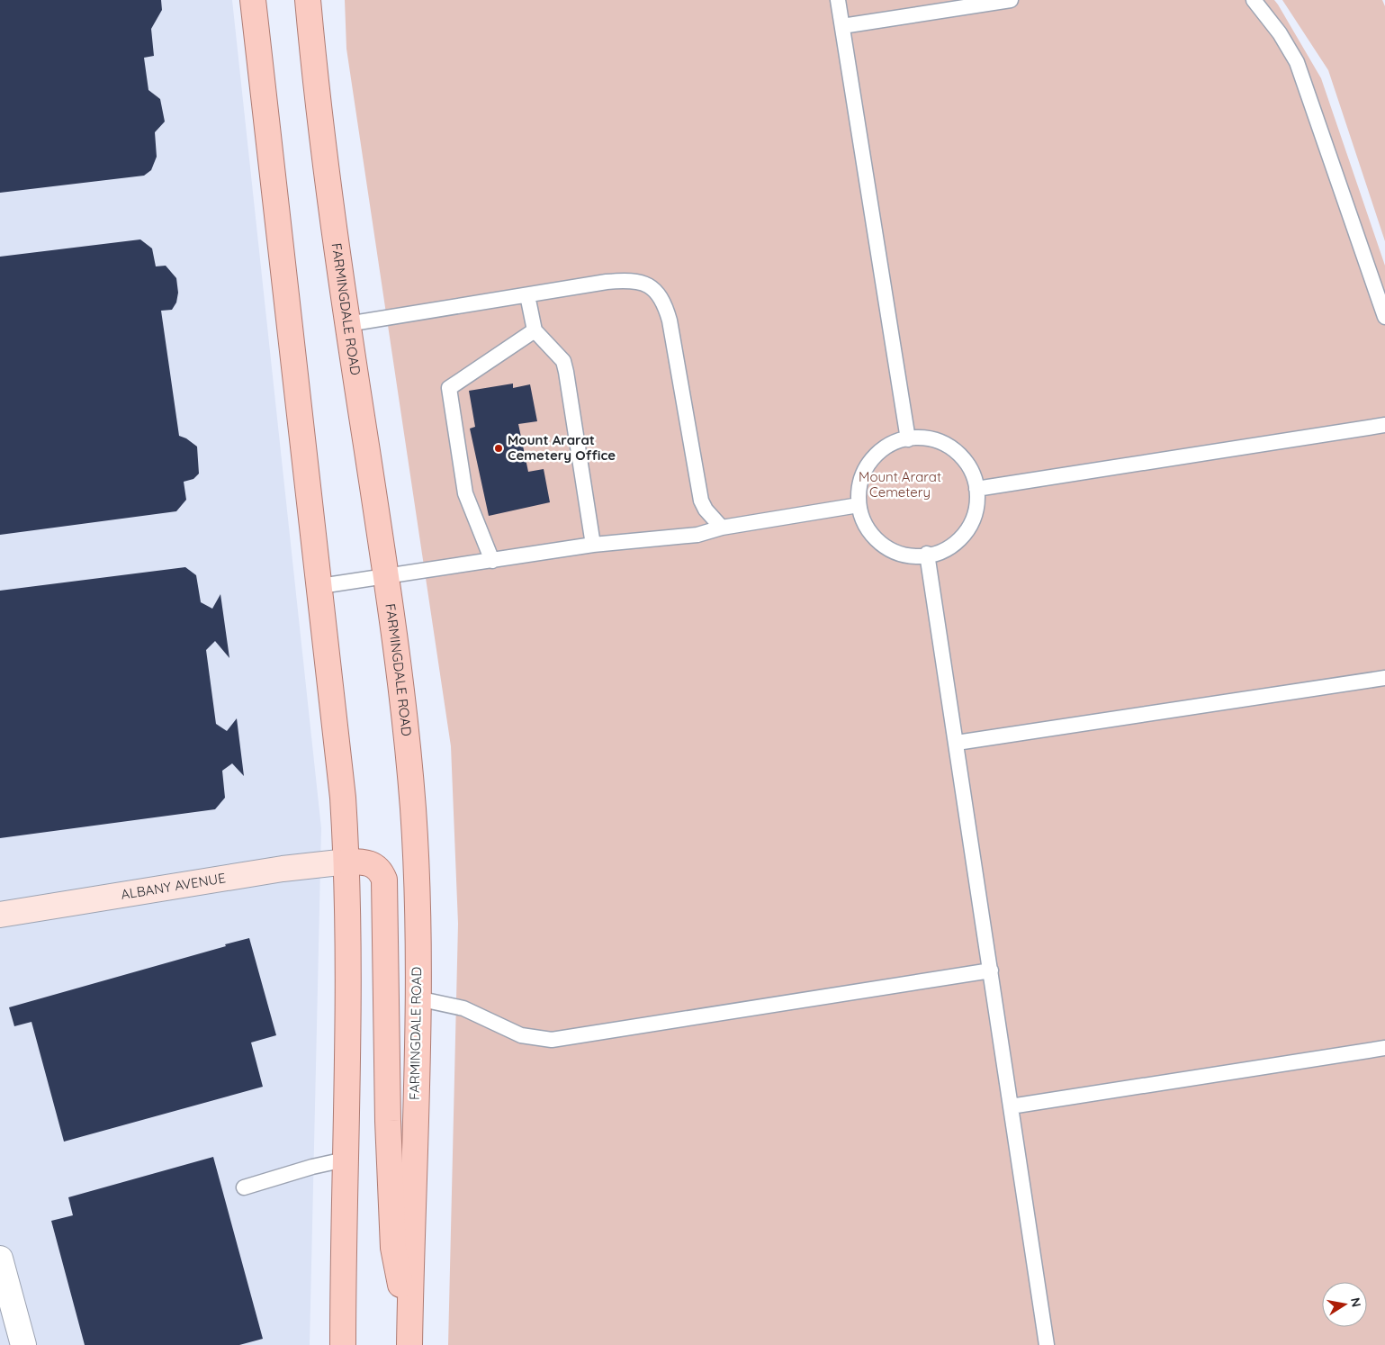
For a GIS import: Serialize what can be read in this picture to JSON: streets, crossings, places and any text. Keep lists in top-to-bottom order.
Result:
{
  "streets": {
    "main road": ["FARMINGDALE ROAD"],
    "street": ["ALBANY AVENUE"]
  },
  "parks": ["Mount Ararat Cemetery"],
  "places": ["Mount Ararat Cemetery Office"],
  "north": "right"
}
